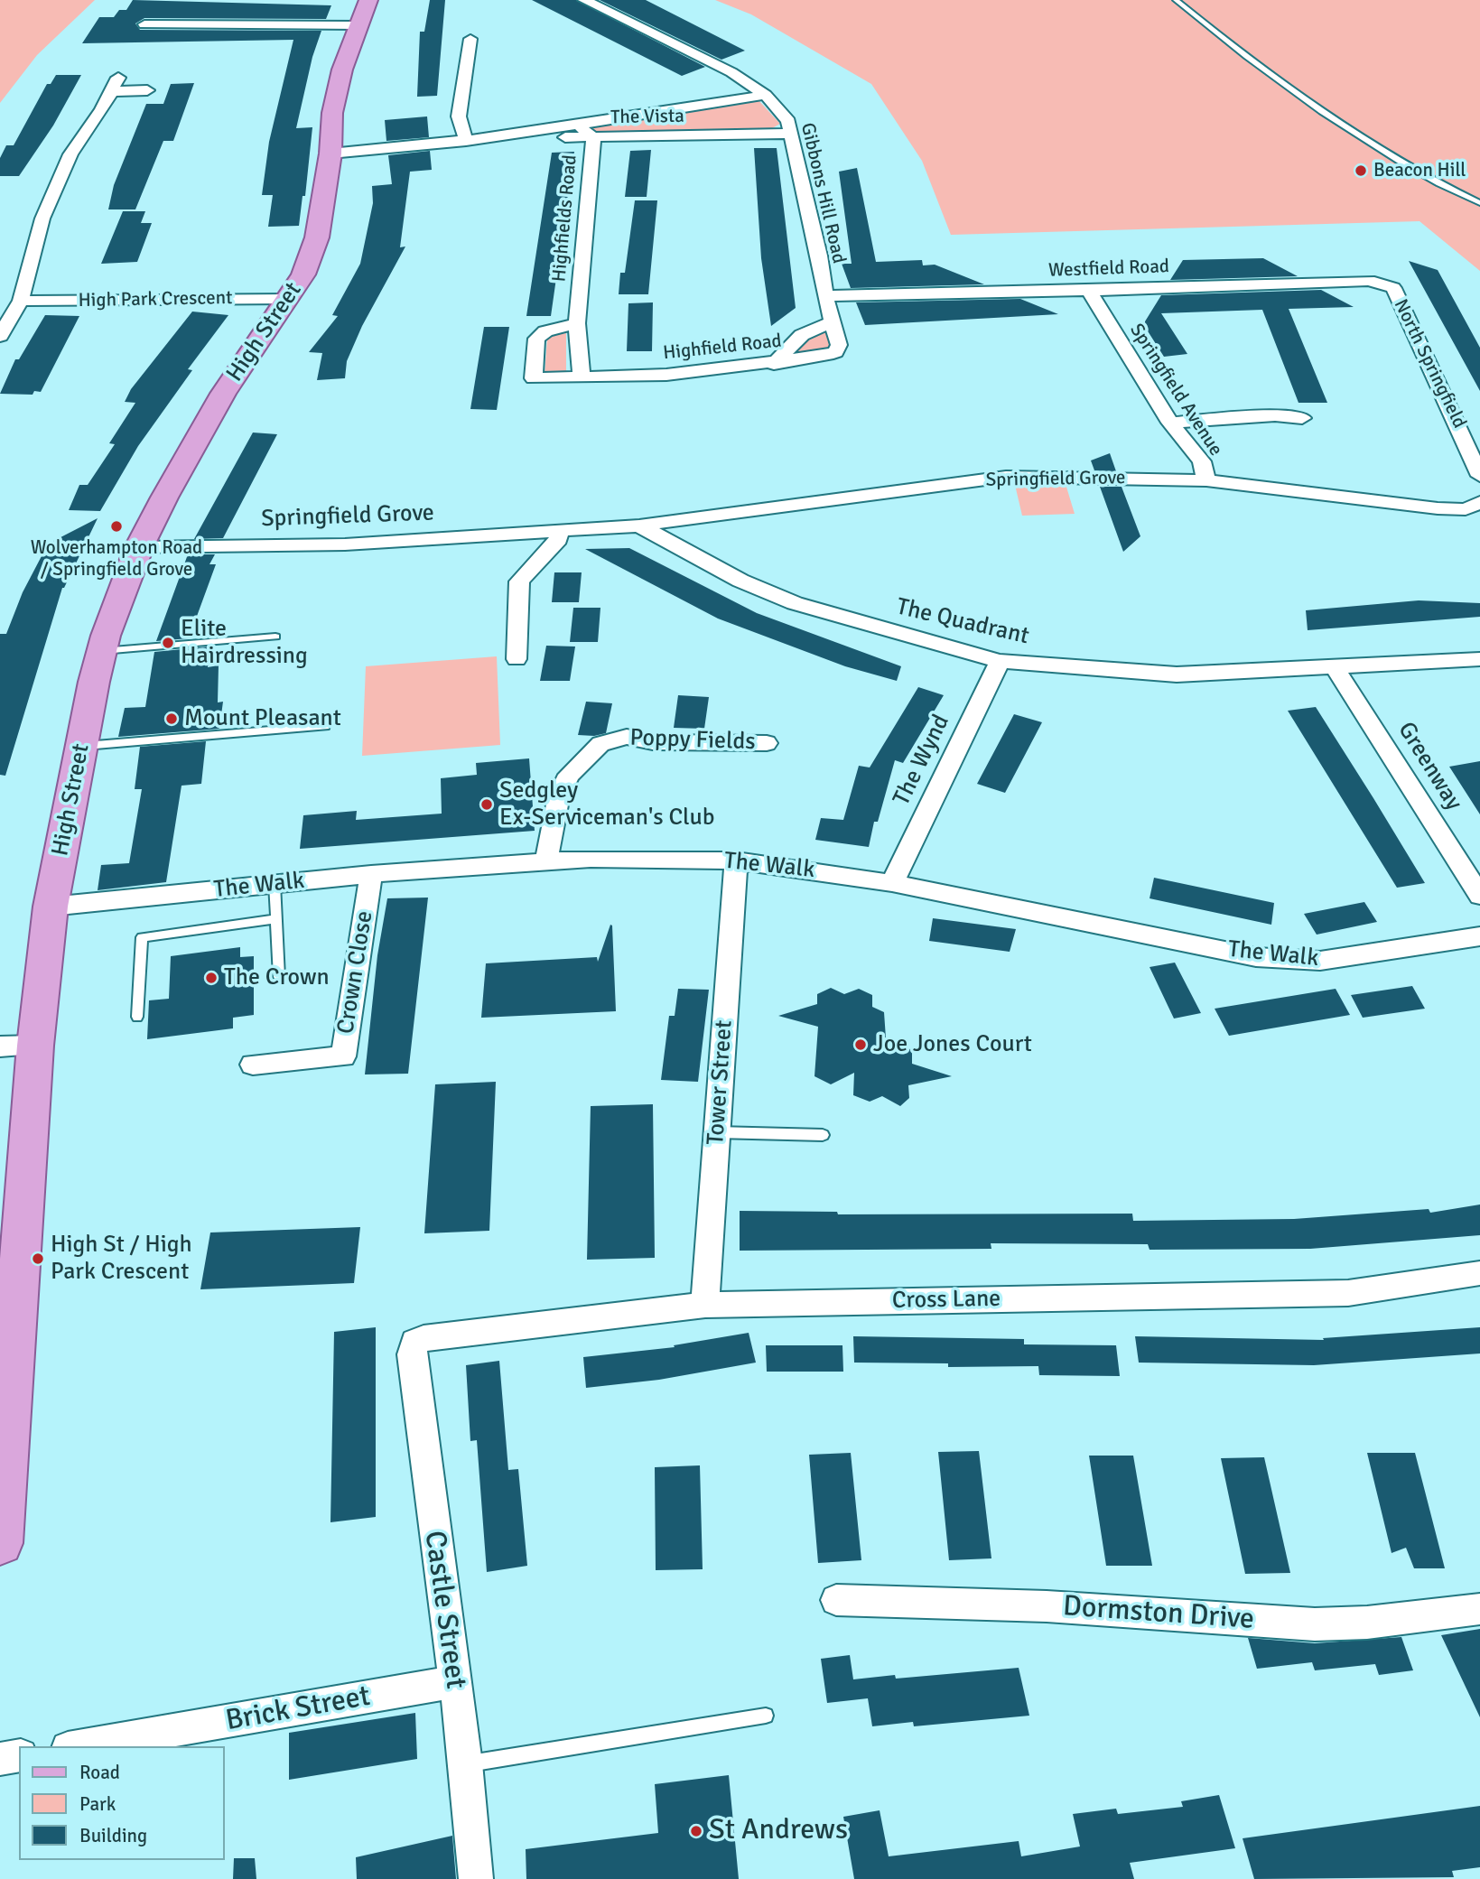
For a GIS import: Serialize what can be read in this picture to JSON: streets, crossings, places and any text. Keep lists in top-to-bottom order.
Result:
{
  "streets": {
    "main road": ["High Street"],
    "street": [
      "The Vista",
      "Gibbons Hill Road",
      "Highfields Road",
      "Westfield Road",
      "High Park Crescent",
      "Highfield Road",
      "North Springfield",
      "Springfield Avenue",
      "Springfield Grove",
      "The Quadrant",
      "Poppy Fields",
      "The Wynd",
      "Greenway",
      "The Walk",
      "Crown Close",
      "Tower Street",
      "Cross Lane",
      "Castle Street",
      "Dormston Drive",
      "Brick Street"
    ]
  },
  "crossings": [
    ["The Vista", "Gibbons Hill Road"],
    ["The Vista", "Highfields Road"],
    ["The Vista", "High Street"],
    ["Gibbons Hill Road", "Westfield Road"],
    ["Gibbons Hill Road", "Highfield Road"],
    ["Highfields Road", "Highfield Road"],
    ["Westfield Road", "North Springfield"],
    ["Westfield Road", "Springfield Avenue"],
    ["High Park Crescent", "High Street"],
    ["High Street", "Springfield Grove"],
    ["High Street", "The Walk"],
    ["Springfield Avenue", "Springfield Grove"],
    ["Springfield Grove", "The Quadrant"],
    ["The Quadrant", "The Wynd"],
    ["The Quadrant", "Greenway"],
    ["Poppy Fields", "The Walk"],
    ["The Wynd", "The Walk"],
    ["The Walk", "Crown Close"],
    ["The Walk", "Tower Street"],
    ["Tower Street", "Cross Lane"],
    ["Cross Lane", "Castle Street"],
    ["Castle Street", "Brick Street"]
  ],
  "places": [
    "Beacon Hill",
    "Wolverhampton Road / Springfield Grove",
    "Elite Hairdressing",
    "Mount Pleasant",
    "Sedgley Ex-Serviceman's Club",
    "The Crown",
    "Joe Jones Court",
    "High St / High Park Crescent",
    "St Andrews"
  ],
  "legend": ["Road", "Park", "Building"]
}
